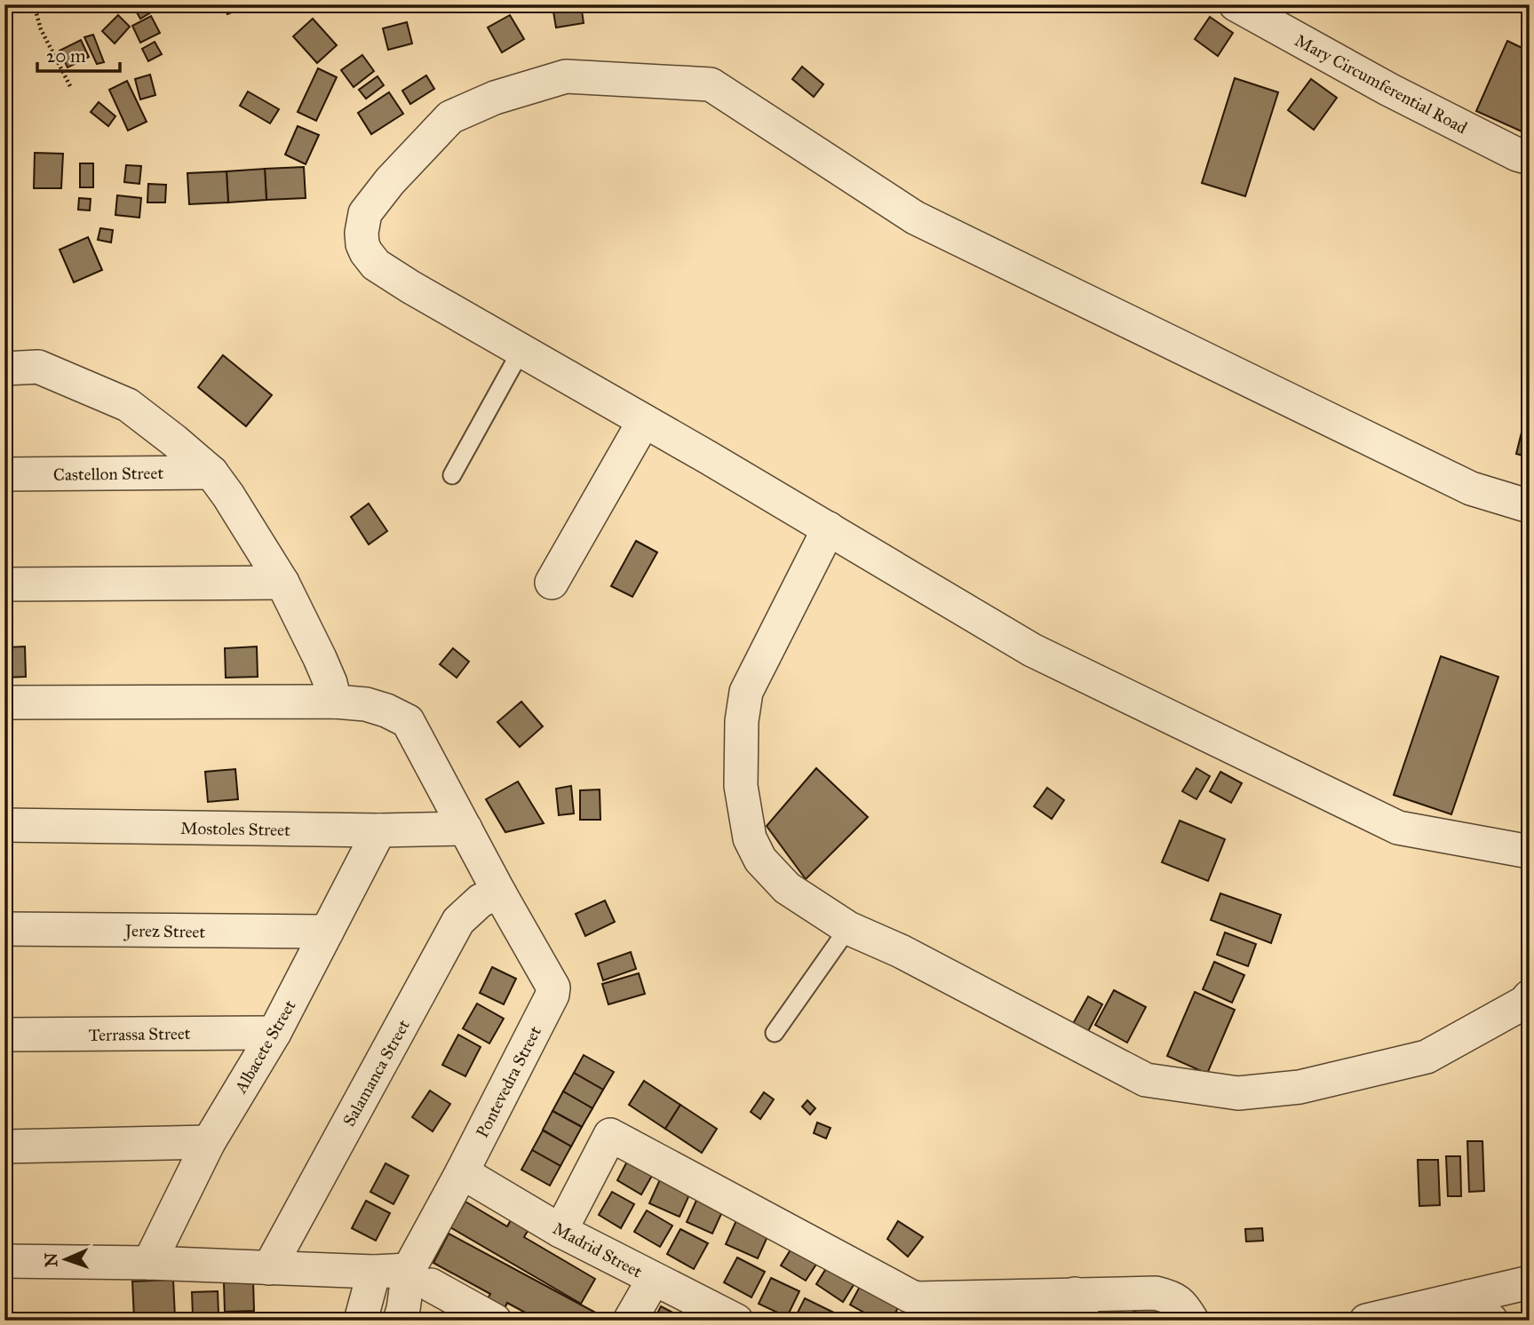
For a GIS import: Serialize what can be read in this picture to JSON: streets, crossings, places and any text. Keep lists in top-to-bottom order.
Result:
{
  "streets": {
    "street": [
      "Mary Circumferential Road",
      "Castellon Street",
      "Mostoles Street",
      "Jerez Street",
      "Terrassa Street",
      "Albacete Street",
      "Salamanca Street",
      "Pontevedra Street",
      "Madrid Street"
    ]
  },
  "crossings": [
    ["Mostoles Street", "Albacete Street"],
    ["Jerez Street", "Albacete Street"],
    ["Terrassa Street", "Albacete Street"],
    ["Salamanca Street", "Pontevedra Street"],
    ["Pontevedra Street", "Madrid Street"]
  ],
  "scale_bar": "20 m",
  "north": "left"
}
